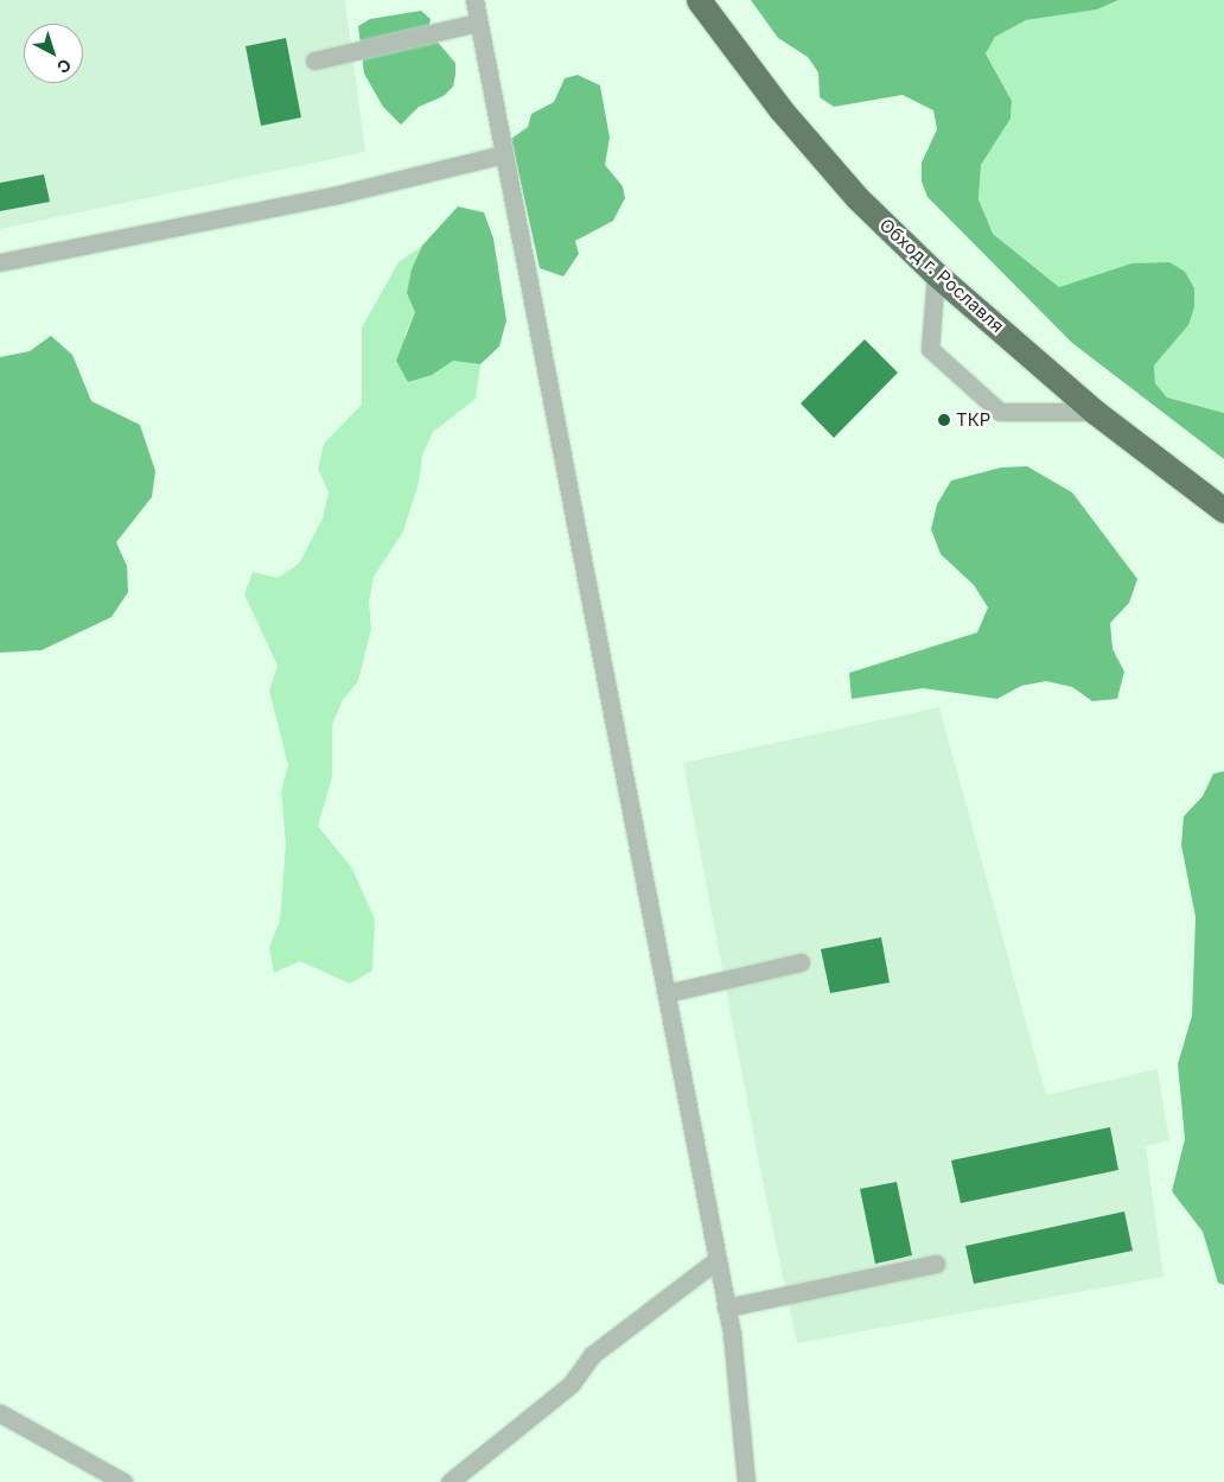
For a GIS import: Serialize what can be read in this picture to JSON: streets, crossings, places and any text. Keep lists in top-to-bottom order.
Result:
{
  "streets": {
    "highway": ["Обход г. Рославля"]
  },
  "places": ["ТКР"],
  "north": "bottom right"
}
